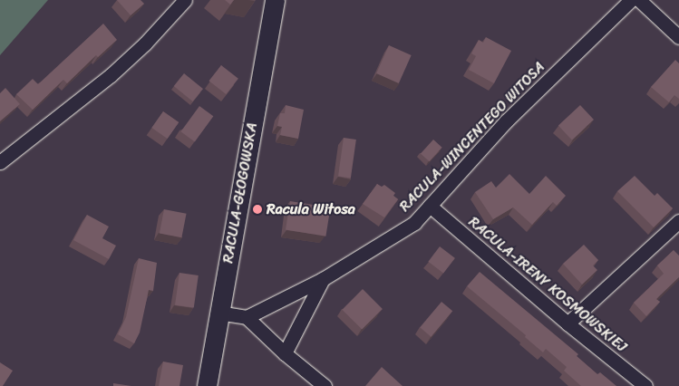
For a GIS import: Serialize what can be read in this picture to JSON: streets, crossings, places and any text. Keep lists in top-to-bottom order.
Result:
{
  "streets": {
    "street": ["RACULA-WINCENTEGO WITOSA", "RACULA-GŁOGOWSKA", "RACULA-IRENY KOSMOWSKIEJ"]
  },
  "crossings": [
    ["RACULA-WINCENTEGO WITOSA", "RACULA-IRENY KOSMOWSKIEJ"]
  ],
  "places": ["Racula Witosa"]
}
